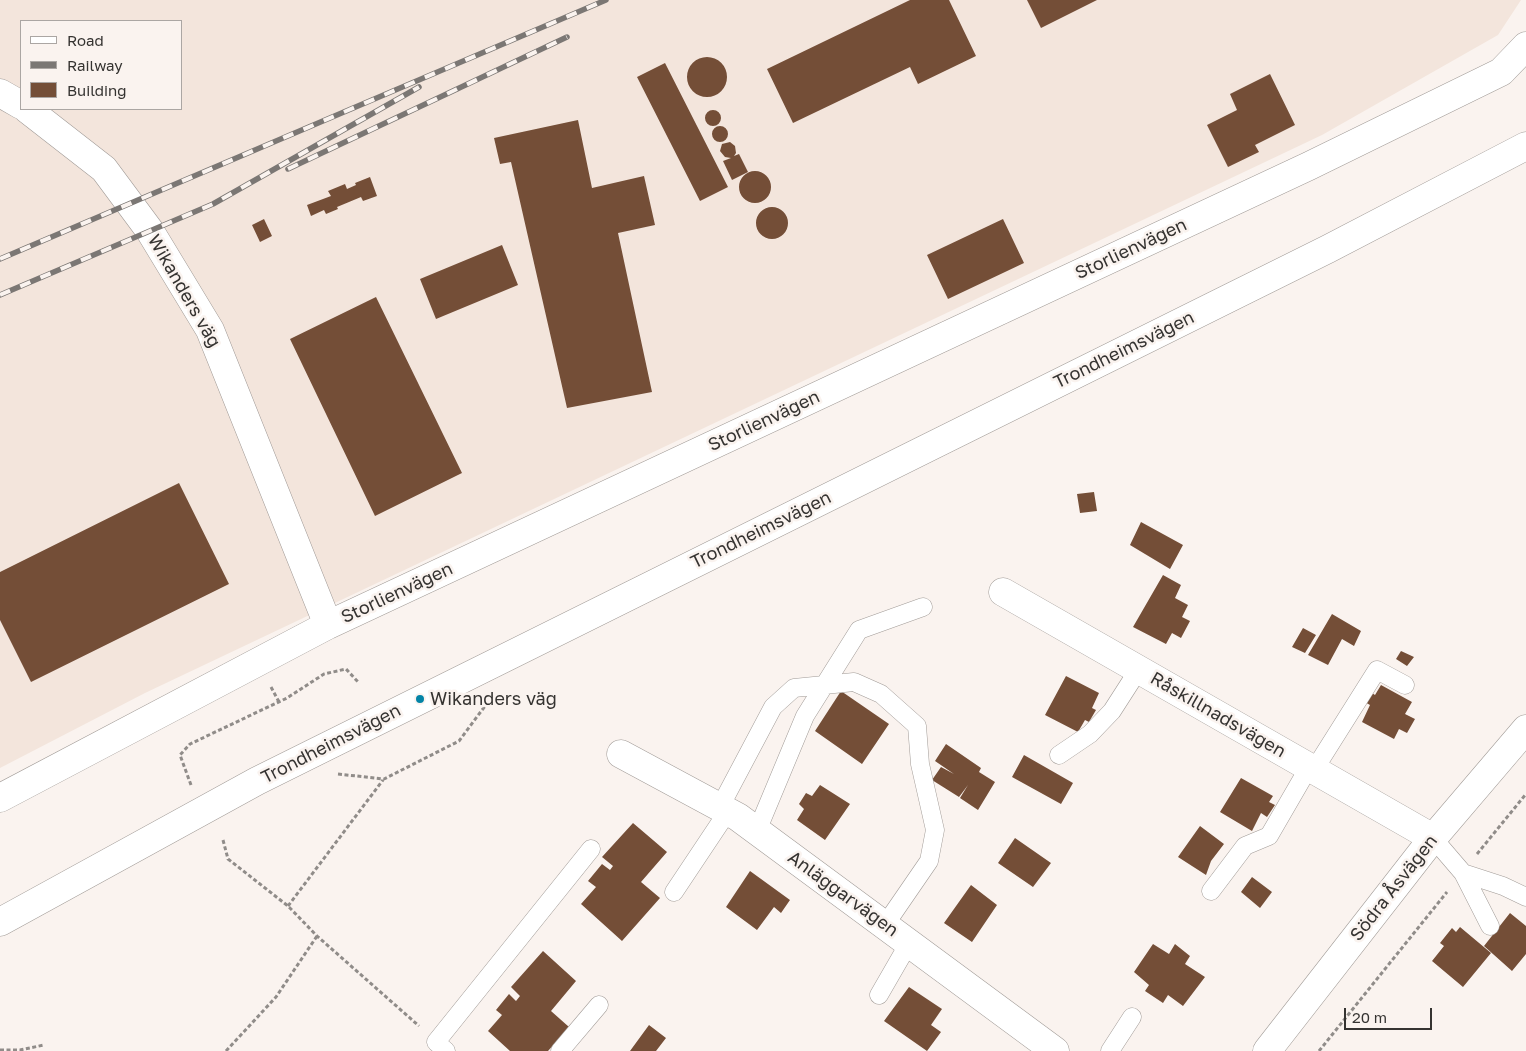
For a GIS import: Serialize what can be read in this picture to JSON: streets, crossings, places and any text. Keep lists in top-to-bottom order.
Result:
{
  "streets": {
    "street": [
      "Storlienvägen",
      "Wikanders väg",
      "Trondheimsvägen",
      "Råskillnadsvägen",
      "Södra Åsvägen",
      "Anläggarvägen"
    ]
  },
  "crossings": [
    ["Storlienvägen", "Wikanders väg"],
    ["Råskillnadsvägen", "Södra Åsvägen"]
  ],
  "places": ["Wikanders väg"],
  "legend": ["Road", "Railway", "Building"],
  "scale_bar": "20 m"
}
